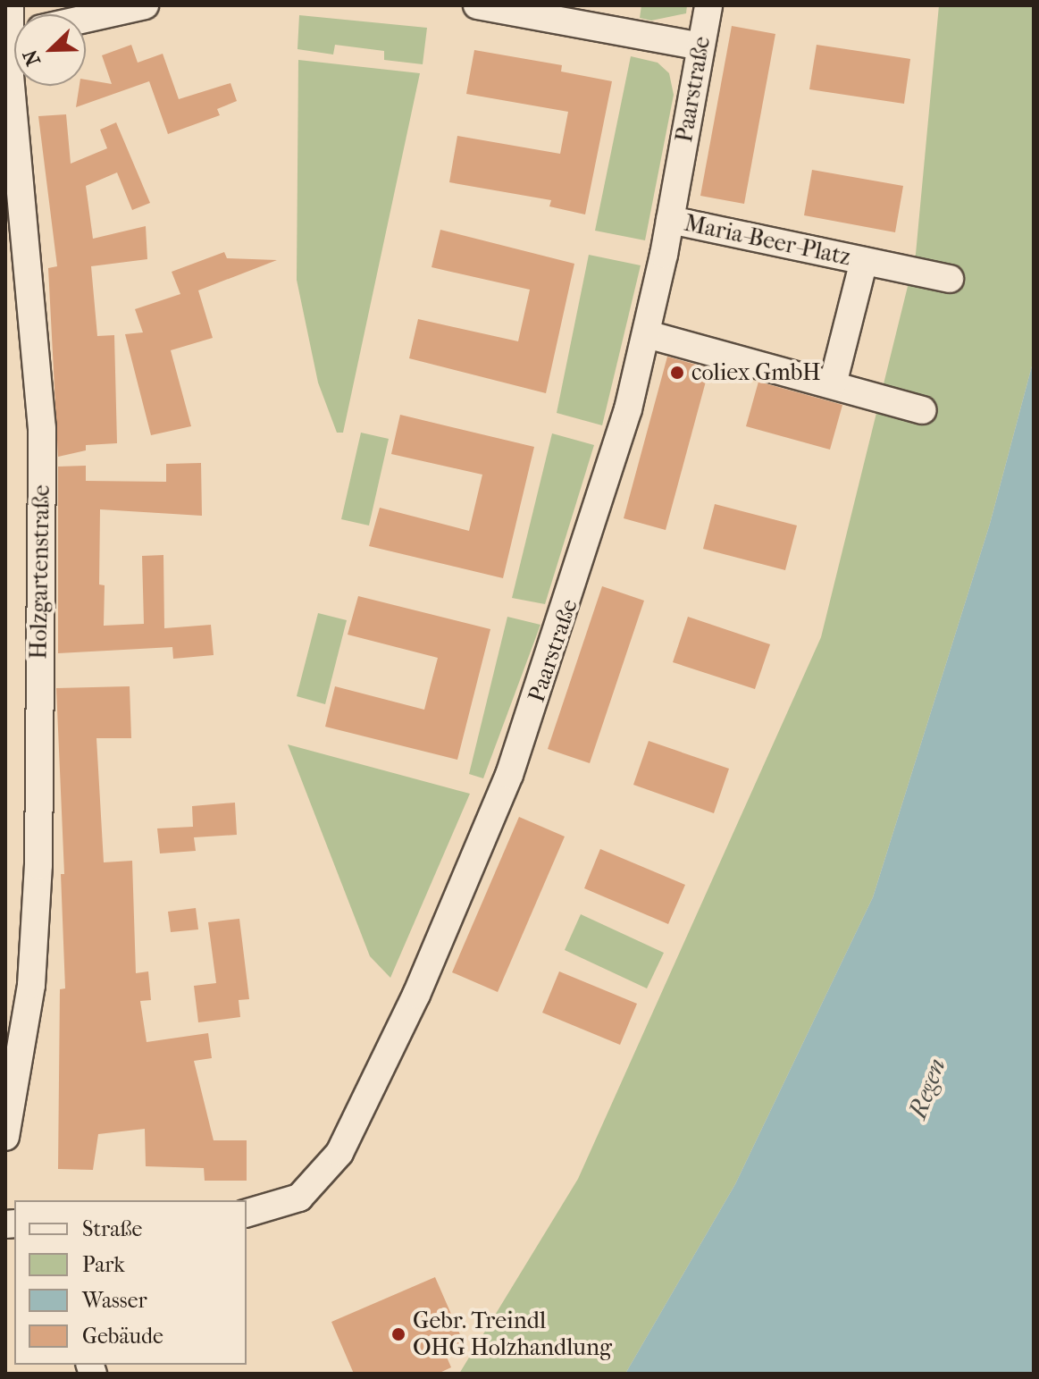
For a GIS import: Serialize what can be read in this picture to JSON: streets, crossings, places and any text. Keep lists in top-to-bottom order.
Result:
{
  "streets": {
    "street": ["Paarstraße", "Maria-Beer-Platz", "Holzgartenstraße"]
  },
  "crossings": [
    ["Paarstraße", "Maria-Beer-Platz"]
  ],
  "water": ["Regen"],
  "places": ["coliex GmbH", "Gebr. Treindl OHG Holzhandlung"],
  "legend": [
    "Straße",
    "Park",
    "Wasser",
    "Gebäude"
  ],
  "north": "bottom left"
}
